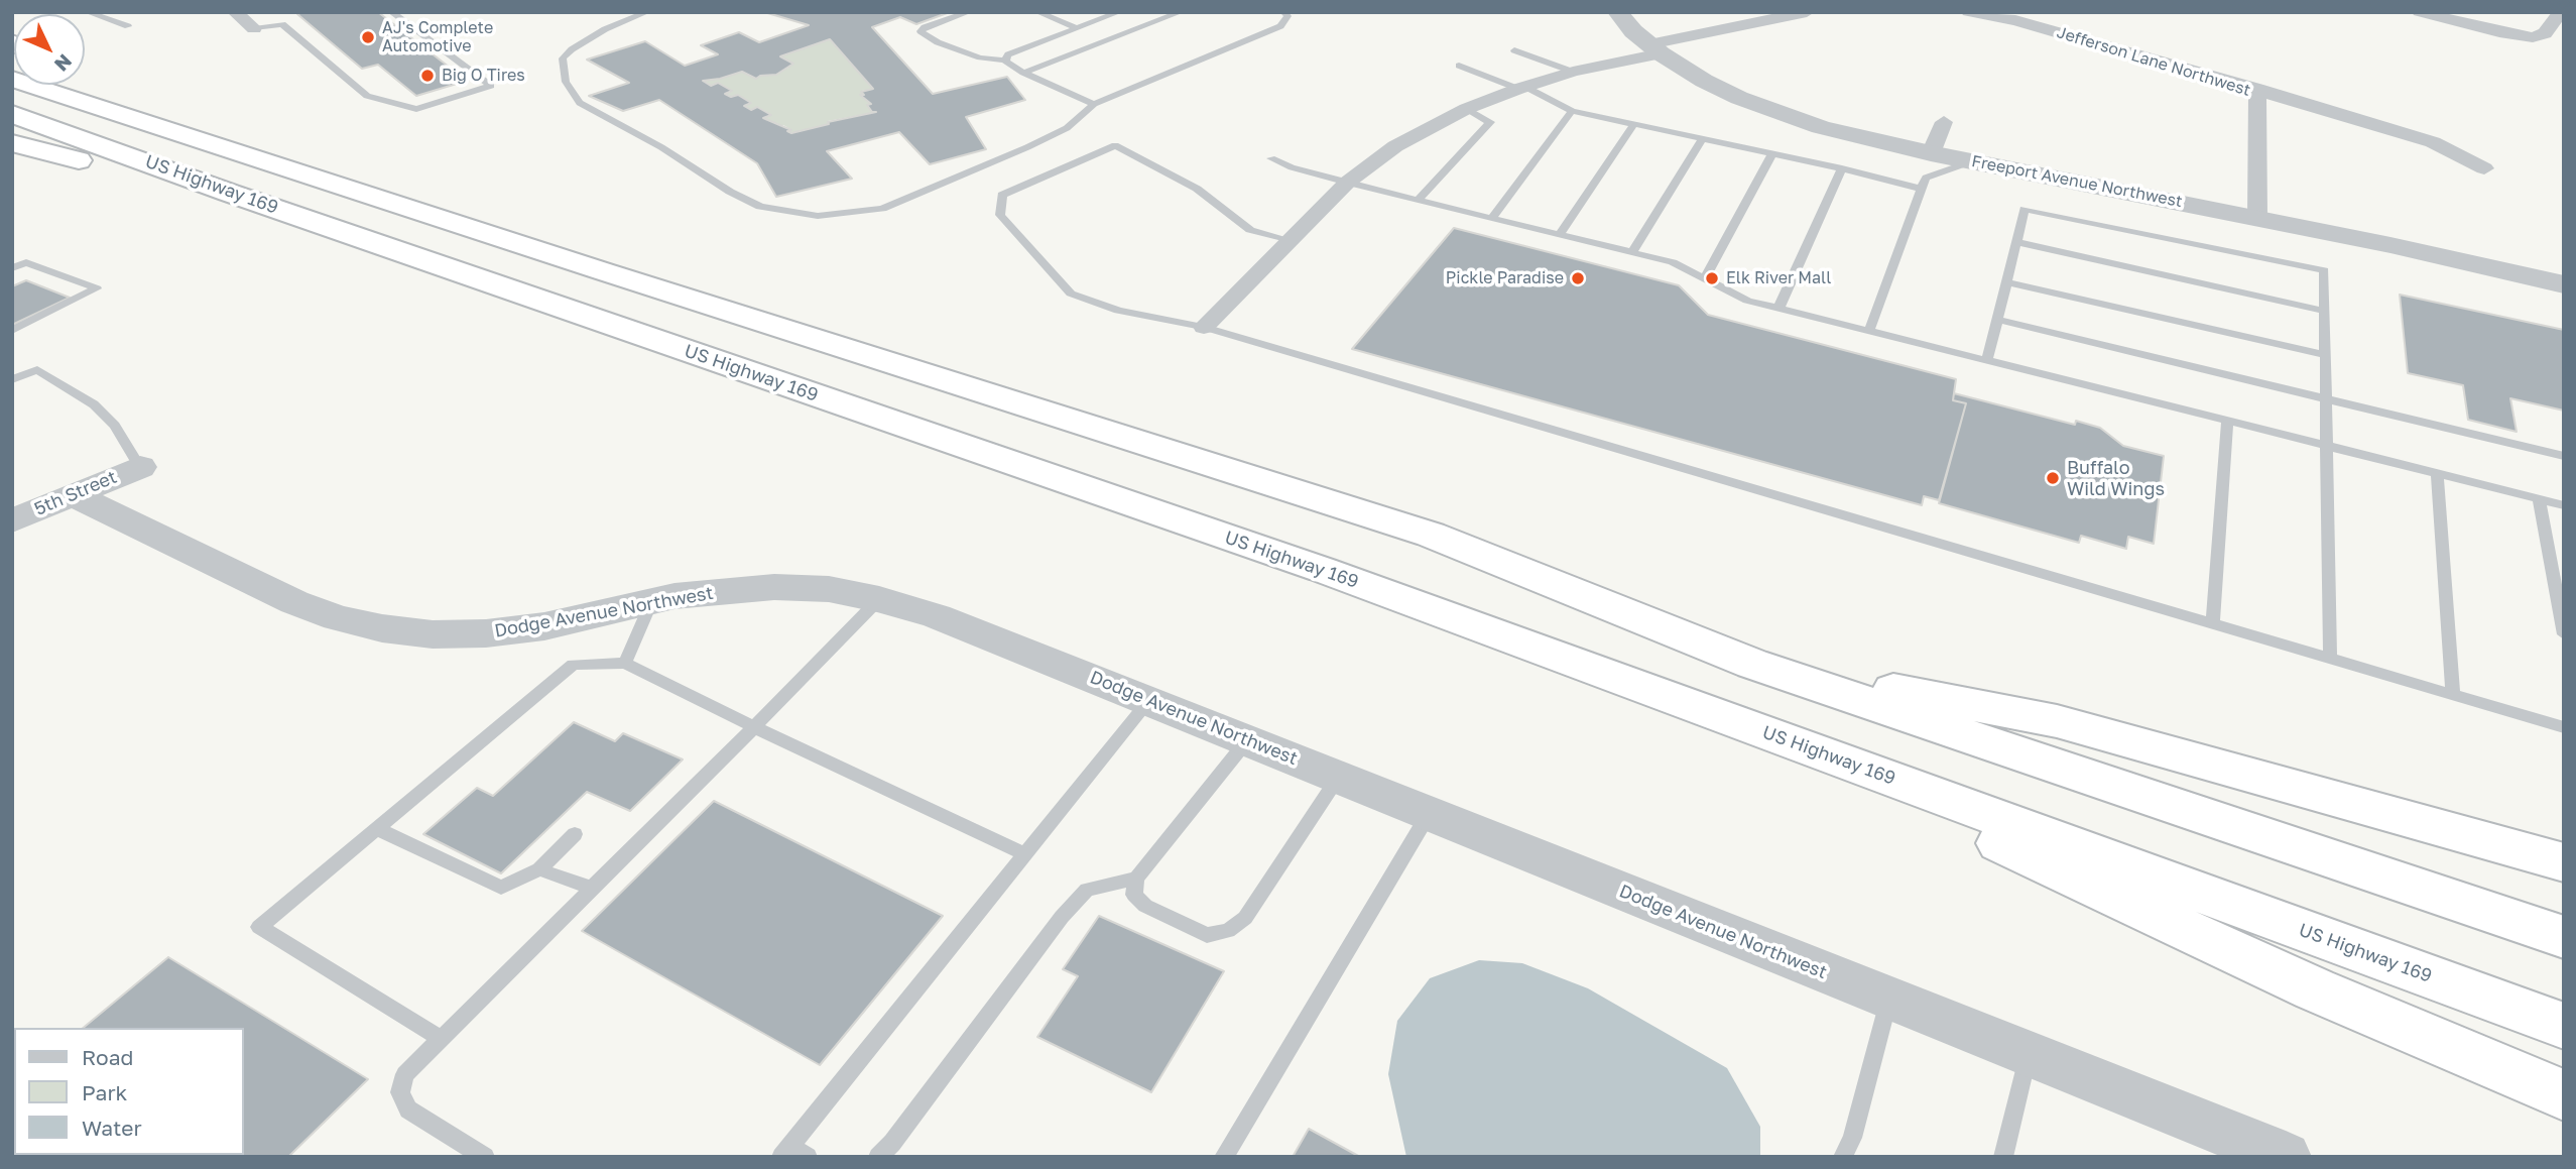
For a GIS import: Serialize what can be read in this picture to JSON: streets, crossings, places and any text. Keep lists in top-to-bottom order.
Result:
{
  "streets": {
    "highway": ["US Highway 169"],
    "street": [
      "Jefferson Lane Northwest",
      "Freeport Avenue Northwest",
      "5th Street",
      "Dodge Avenue Northwest"
    ]
  },
  "crossings": [
    ["Jefferson Lane Northwest", "Freeport Avenue Northwest"],
    ["5th Street", "Dodge Avenue Northwest"]
  ],
  "places": [
    "AJ's Complete Automotive",
    "Big O Tires",
    "Pickle Paradise",
    "Elk River Mall",
    "Buffalo Wild Wings"
  ],
  "legend": ["Road", "Park", "Water"],
  "north": "bottom right"
}
